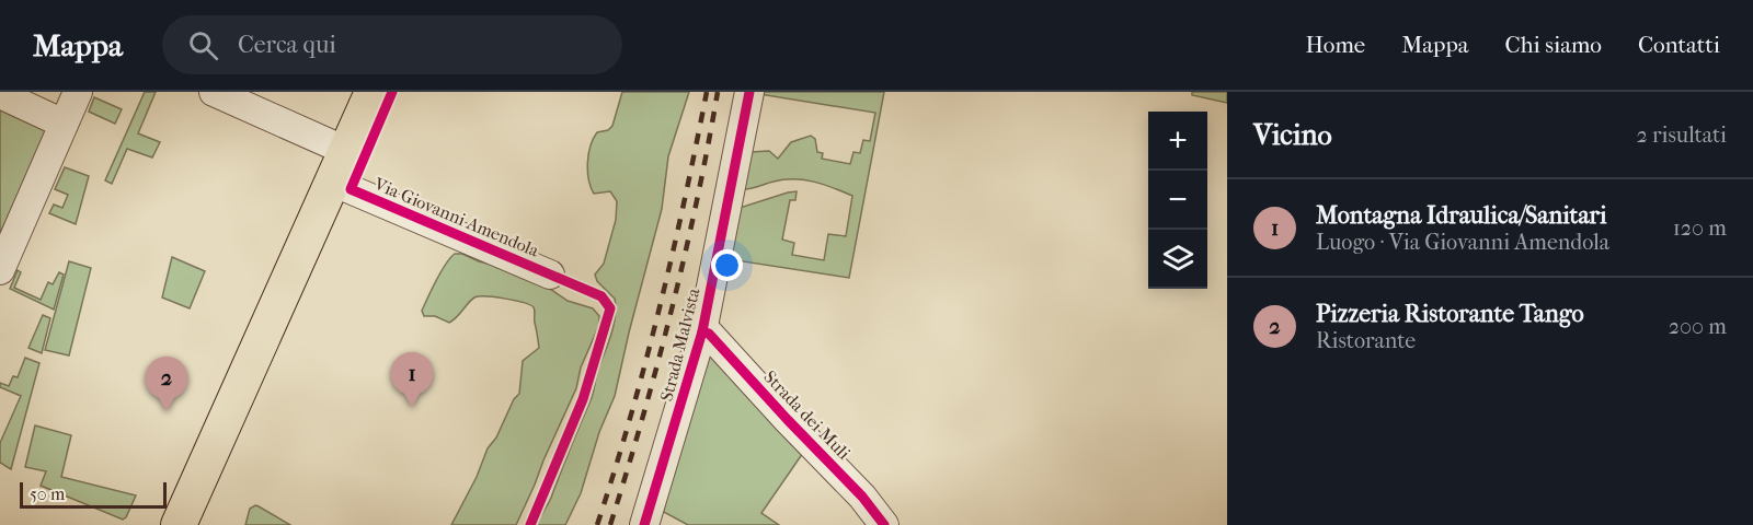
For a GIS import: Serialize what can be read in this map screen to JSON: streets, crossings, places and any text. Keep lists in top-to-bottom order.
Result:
{
  "streets": {
    "street": ["Via Giovanni Amendola", "Strada Malvista", "Strada dei Muli"]
  },
  "crossings": [
    ["Strada Malvista", "Strada dei Muli"]
  ],
  "scale_bar": "50 m",
  "page": {
    "header": "Mappa",
    "search": "Cerca qui",
    "nav": [
      "Home",
      "Mappa",
      "Chi siamo",
      "Contatti"
    ],
    "heading": ["Vicino", "2 risultati"],
    "map_buttons": ["+", "−"],
    "list": [
      {
        "mark": "1",
        "name": "Montagna Idraulica/Sanitari",
        "note": "Luogo · Via Giovanni Amendola",
        "value": "120 m"
      },
      {
        "mark": "2",
        "name": "Pizzeria Ristorante Tango",
        "note": "Ristorante",
        "value": "200 m"
      }
    ],
    "pins": ["1", "2"],
    "scale": "50 m"
  }
}
